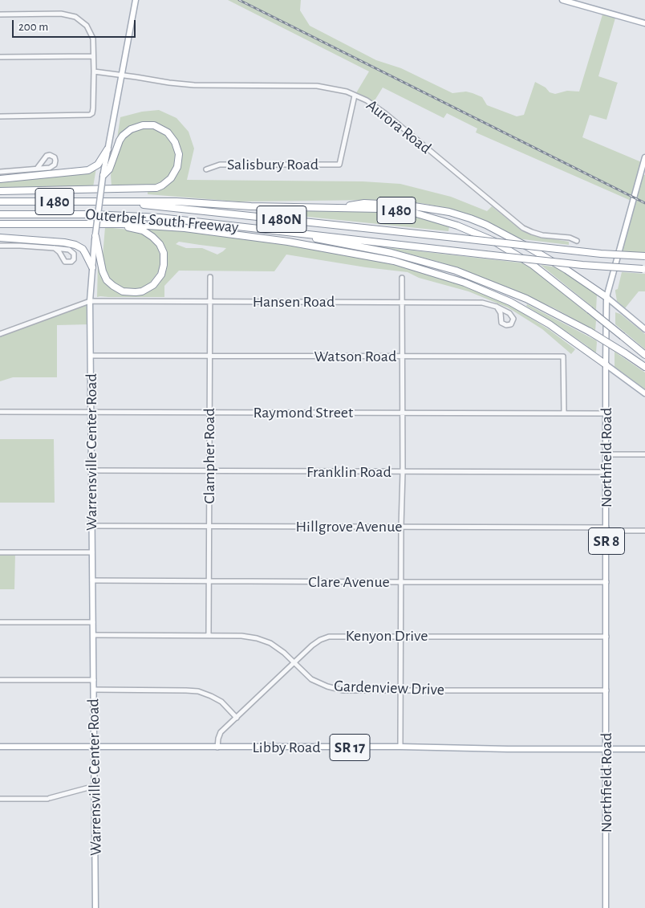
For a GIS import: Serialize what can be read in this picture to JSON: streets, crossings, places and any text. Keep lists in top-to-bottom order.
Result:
{
  "streets": {
    "highway": ["I 480", "I 480N", "Outerbelt South Freeway"],
    "main road": [
      "Warrensville Center Road",
      "Northfield Road",
      "SR 8",
      "Libby Road",
      "SR 17"
    ],
    "street": [
      "Aurora Road",
      "Salisbury Road",
      "Hansen Road",
      "Watson Road",
      "Raymond Street",
      "Clampher Road",
      "Franklin Road",
      "Hillgrove Avenue",
      "Clare Avenue",
      "Kenyon Drive",
      "Gardenview Drive"
    ]
  },
  "crossings": [
    ["Aurora Road", "Salisbury Road"],
    ["Aurora Road", "Warrensville Center Road"],
    ["Hansen Road", "Warrensville Center Road"],
    ["Hansen Road", "Clampher Road"],
    ["Watson Road", "Raymond Street"],
    ["Watson Road", "Warrensville Center Road"],
    ["Watson Road", "Clampher Road"],
    ["Raymond Street", "Warrensville Center Road"],
    ["Raymond Street", "Clampher Road"],
    ["Raymond Street", "Northfield Road"],
    ["Warrensville Center Road", "Franklin Road"],
    ["Warrensville Center Road", "Hillgrove Avenue"],
    ["Warrensville Center Road", "Clare Avenue"],
    ["Warrensville Center Road", "Gardenview Drive"],
    ["Warrensville Center Road", "Libby Road"],
    ["Clampher Road", "Franklin Road"],
    ["Clampher Road", "Hillgrove Avenue"],
    ["Clampher Road", "Clare Avenue"],
    ["Clampher Road", "Gardenview Drive"],
    ["Northfield Road", "Franklin Road"],
    ["Northfield Road", "Hillgrove Avenue"],
    ["Northfield Road", "Clare Avenue"],
    ["Northfield Road", "Kenyon Drive"],
    ["Northfield Road", "Gardenview Drive"],
    ["Northfield Road", "Libby Road"],
    ["Kenyon Drive", "Gardenview Drive"],
    ["Kenyon Drive", "Libby Road"]
  ],
  "scale_bar": "200 m"
}
